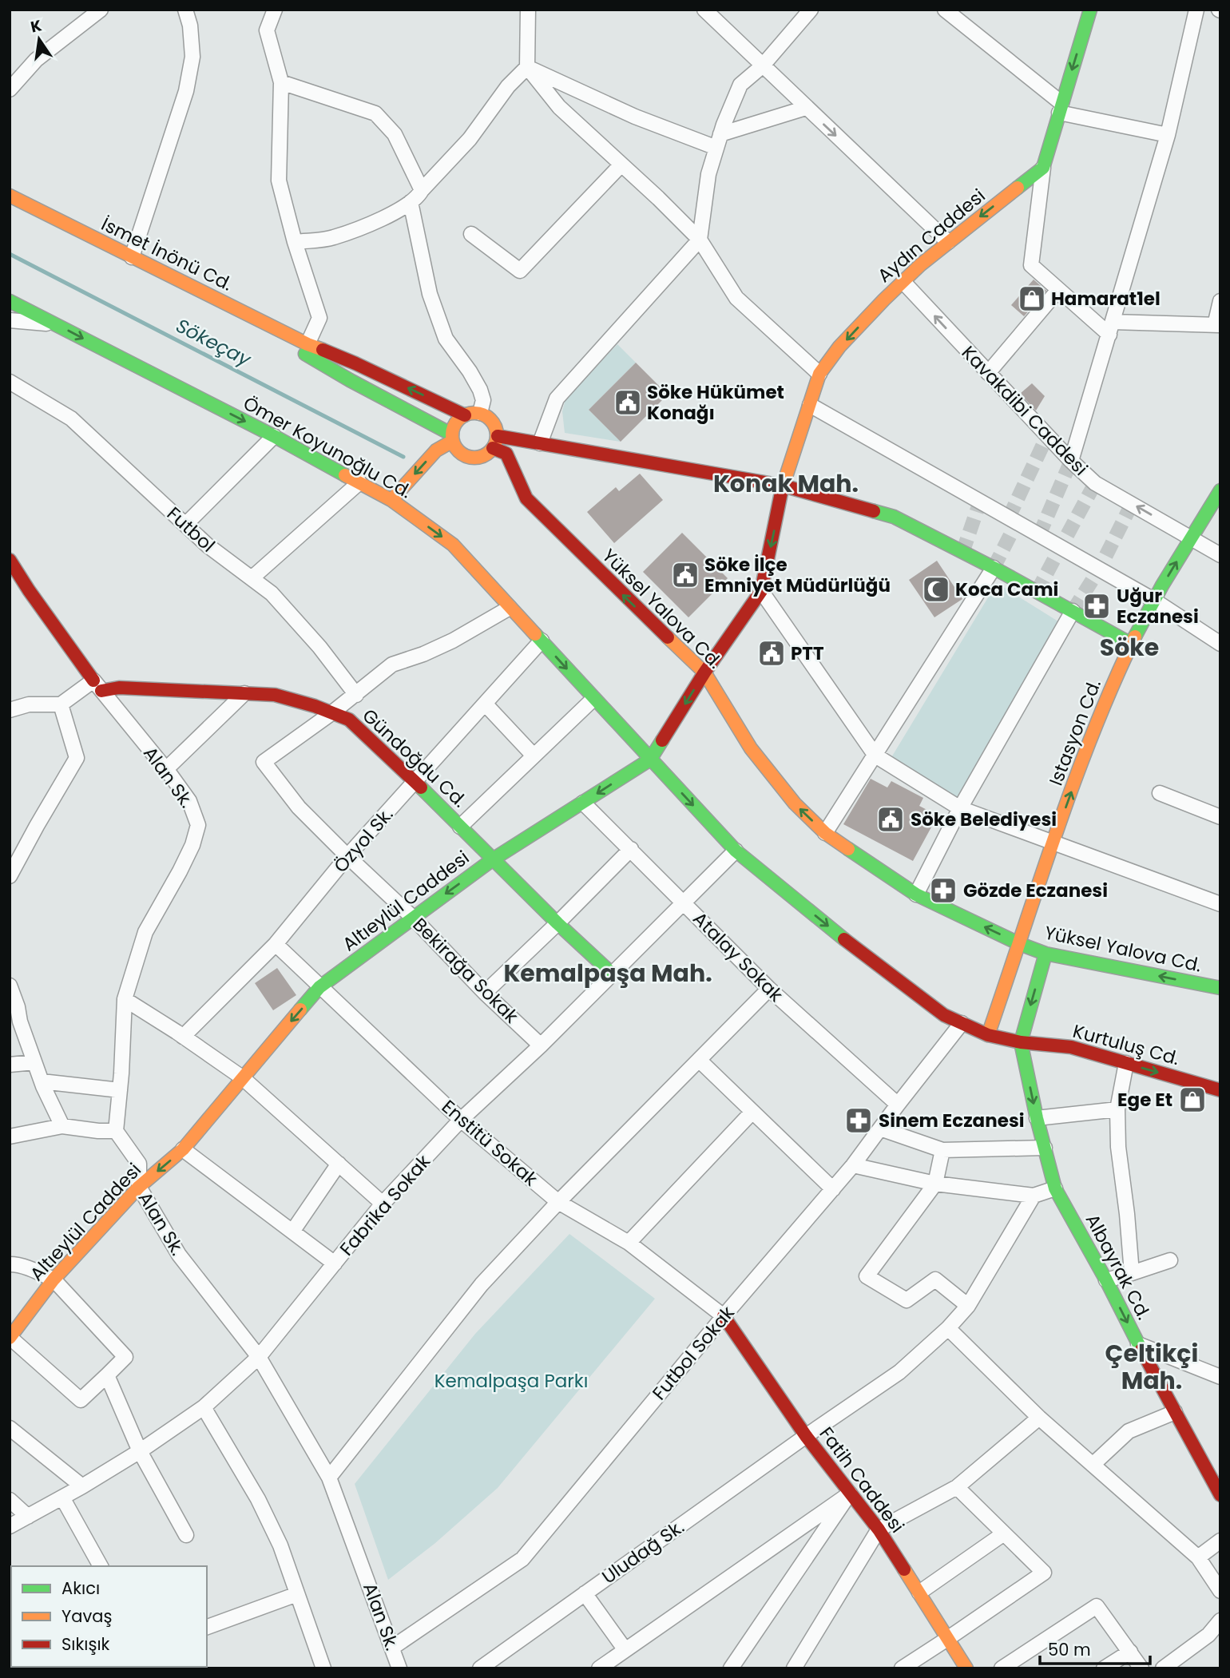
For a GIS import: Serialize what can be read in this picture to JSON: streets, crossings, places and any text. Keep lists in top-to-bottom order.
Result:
{
  "streets": {
    "main road": [
      "Aydın Caddesi",
      "İsmet İnönü Cd.",
      "Ömer Koyunoğlu Cd.",
      "Yüksel Yalova Cd.",
      "Istasyon Cd.",
      "Gündoğdu Cd.",
      "Altıeylül Caddesi",
      "Kurtuluş Cd.",
      "Albayrak Cd.",
      "Fatih Caddesi"
    ],
    "street": [
      "Kavakdibi Caddesi",
      "Futbol",
      "Alan Sk.",
      "Özyol Sk.",
      "Atalay Sokak",
      "Bekirağa Sokak",
      "Enstitü Sokak",
      "Fabrika Sokak",
      "Futbol Sokak",
      "Uludağ Sk."
    ]
  },
  "crossings": [
    ["Aydın Caddesi", "Kavakdibi Caddesi"],
    ["Aydın Caddesi", "Altıeylül Caddesi"],
    ["Kavakdibi Caddesi", "Istasyon Cd."],
    ["Ömer Koyunoğlu Cd.", "Özyol Sk."],
    ["Ömer Koyunoğlu Cd.", "Altıeylül Caddesi"],
    ["Ömer Koyunoğlu Cd.", "Kurtuluş Cd."],
    ["Ömer Koyunoğlu Cd.", "Fabrika Sokak"],
    ["Yüksel Yalova Cd.", "Istasyon Cd."],
    ["Yüksel Yalova Cd.", "Altıeylül Caddesi"],
    ["Istasyon Cd.", "Kurtuluş Cd."],
    ["Gündoğdu Cd.", "Alan Sk."],
    ["Gündoğdu Cd.", "Özyol Sk."],
    ["Gündoğdu Cd.", "Altıeylül Caddesi"],
    ["Gündoğdu Cd.", "Bekirağa Sokak"],
    ["Gündoğdu Cd.", "Fabrika Sokak"],
    ["Alan Sk.", "Altıeylül Caddesi"],
    ["Alan Sk.", "Fabrika Sokak"],
    ["Alan Sk.", "Futbol Sokak"],
    ["Özyol Sk.", "Bekirağa Sokak"],
    ["Özyol Sk.", "Enstitü Sokak"],
    ["Altıeylül Caddesi", "Atalay Sokak"],
    ["Altıeylül Caddesi", "Bekirağa Sokak"],
    ["Altıeylül Caddesi", "Enstitü Sokak"],
    ["Atalay Sokak", "Fabrika Sokak"],
    ["Atalay Sokak", "Futbol Sokak"],
    ["Bekirağa Sokak", "Fabrika Sokak"],
    ["Kurtuluş Cd.", "Fabrika Sokak"],
    ["Kurtuluş Cd.", "Albayrak Cd."],
    ["Kurtuluş Cd.", "Futbol Sokak"],
    ["Enstitü Sokak", "Fabrika Sokak"],
    ["Enstitü Sokak", "Futbol Sokak"],
    ["Enstitü Sokak", "Fatih Caddesi"],
    ["Futbol Sokak", "Fatih Caddesi"],
    ["Fatih Caddesi", "Uludağ Sk."]
  ],
  "one_way": [
    "Aydın Caddesi",
    "Yüksel Yalova Cd.",
    "Istasyon Cd.",
    "Altıeylül Caddesi",
    "Kurtuluş Cd."
  ],
  "districts": [
    "Konak Mah.",
    "Söke",
    "Kemalpaşa Mah.",
    "Çeltikçi Mah."
  ],
  "water": ["Sökeçay"],
  "parks": ["Kemalpaşa Parkı"],
  "places": {
    "shop": ["Hamarat1el", "Ege Et"],
    "public building": [
      "Söke Hükümet Konağı",
      "Söke İlçe Emniyet Müdürlüğü",
      "PTT",
      "Söke Belediyesi"
    ],
    "mosque": ["Koca Cami"],
    "pharmacy": ["Uğur Eczanesi", "Gözde Eczanesi", "Sinem Eczanesi"]
  },
  "legend": ["Akıcı", "Yavaş", "Sıkışık"],
  "scale_bar": "50 m",
  "north": "top"
}
